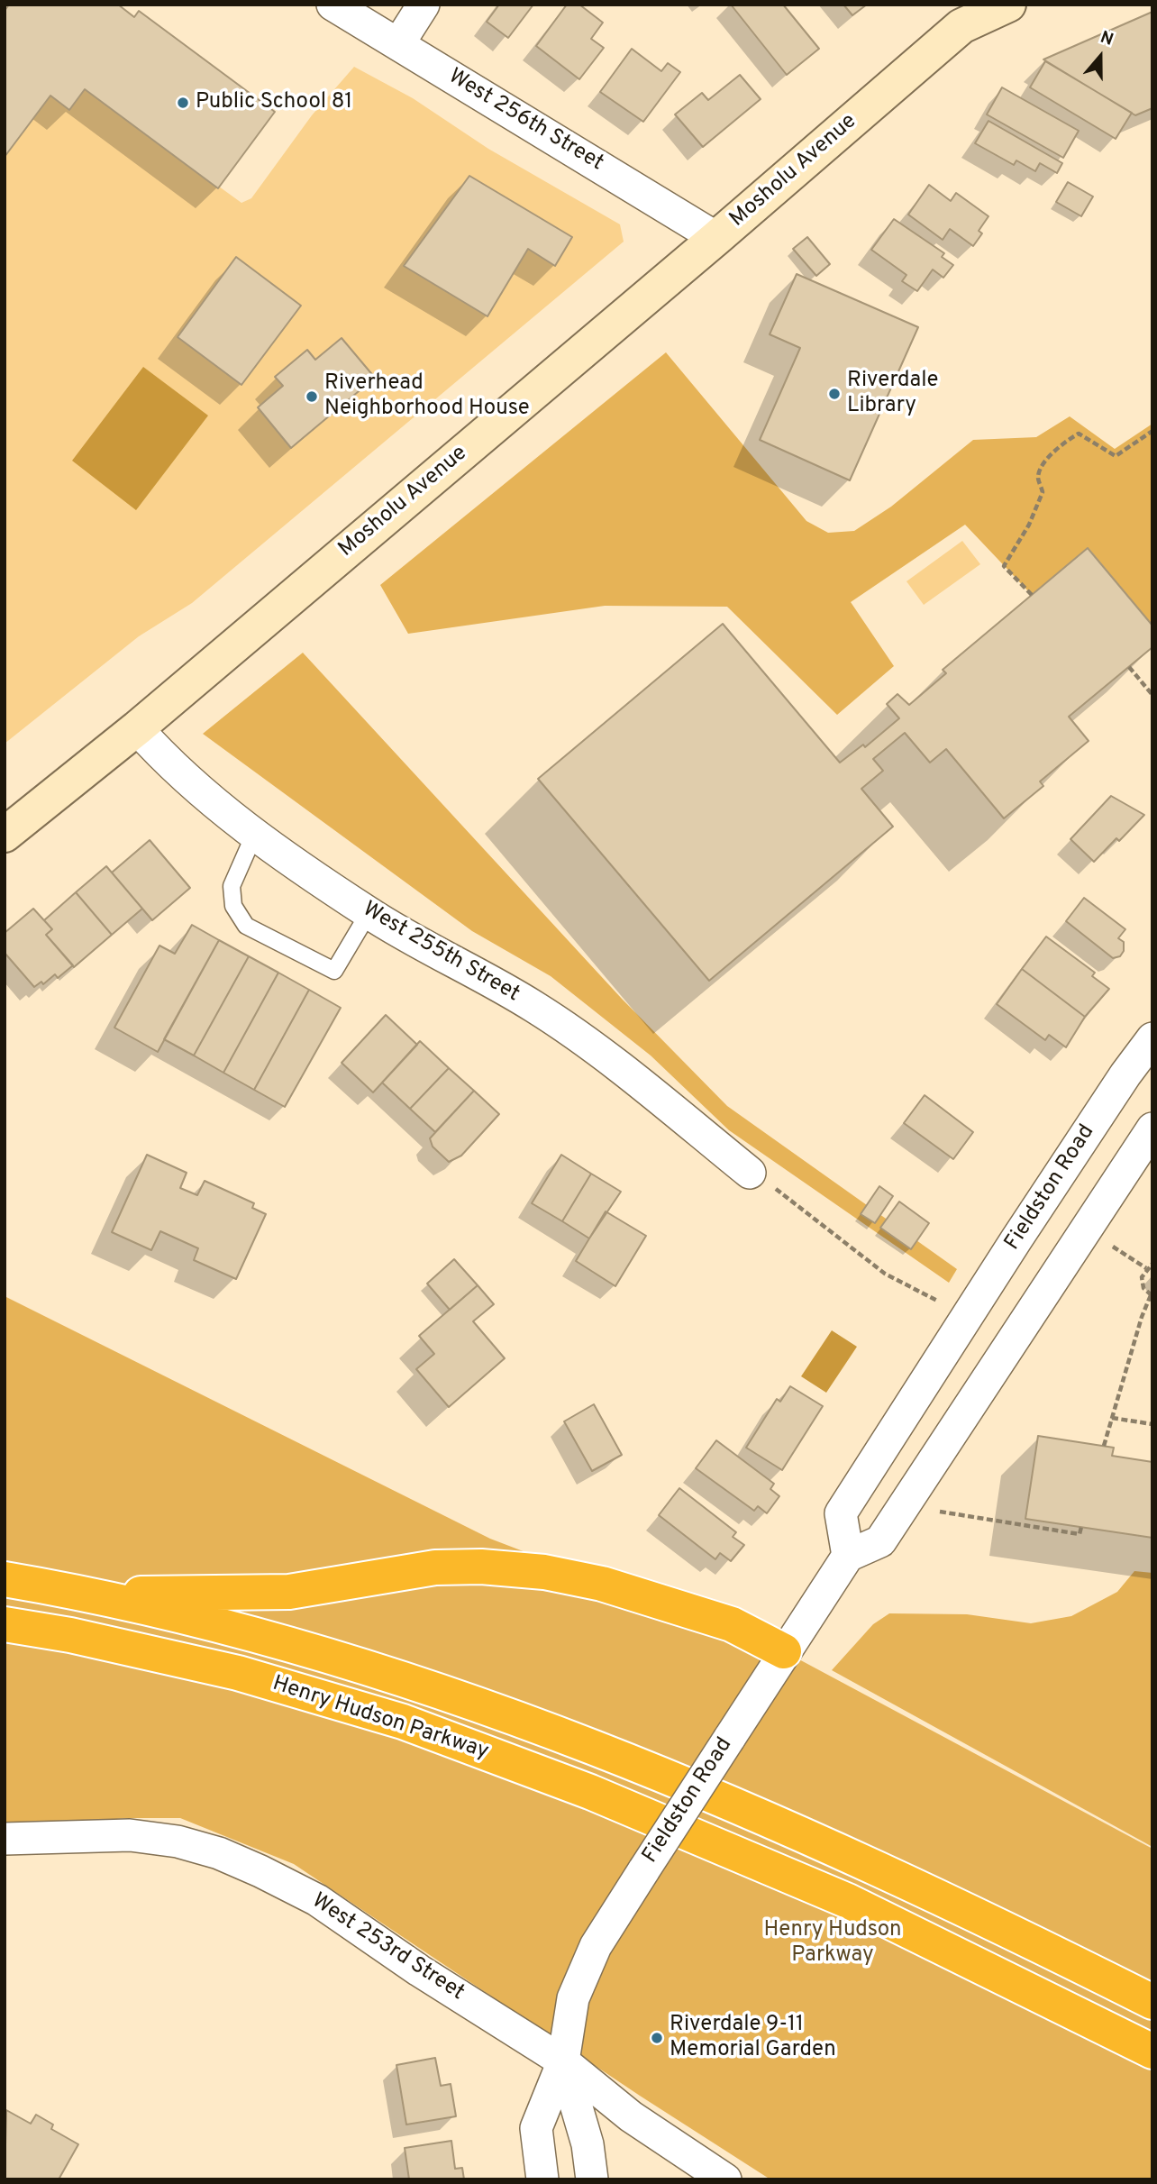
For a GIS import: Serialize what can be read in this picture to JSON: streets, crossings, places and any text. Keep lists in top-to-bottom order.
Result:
{
  "streets": {
    "highway": ["Henry Hudson Parkway"],
    "street": [
      "West 256th Street",
      "Mosholu Avenue",
      "West 255th Street",
      "Fieldston Road",
      "West 253rd Street"
    ]
  },
  "crossings": [
    ["West 256th Street", "Mosholu Avenue"],
    ["Mosholu Avenue", "West 255th Street"],
    ["Fieldston Road", "West 253rd Street"]
  ],
  "parks": ["Henry Hudson Parkway"],
  "places": [
    "Public School 81",
    "Riverdale Library",
    "Riverhead Neighborhood House",
    "Riverdale 9-11 Memorial Garden"
  ],
  "north": "top"
}
